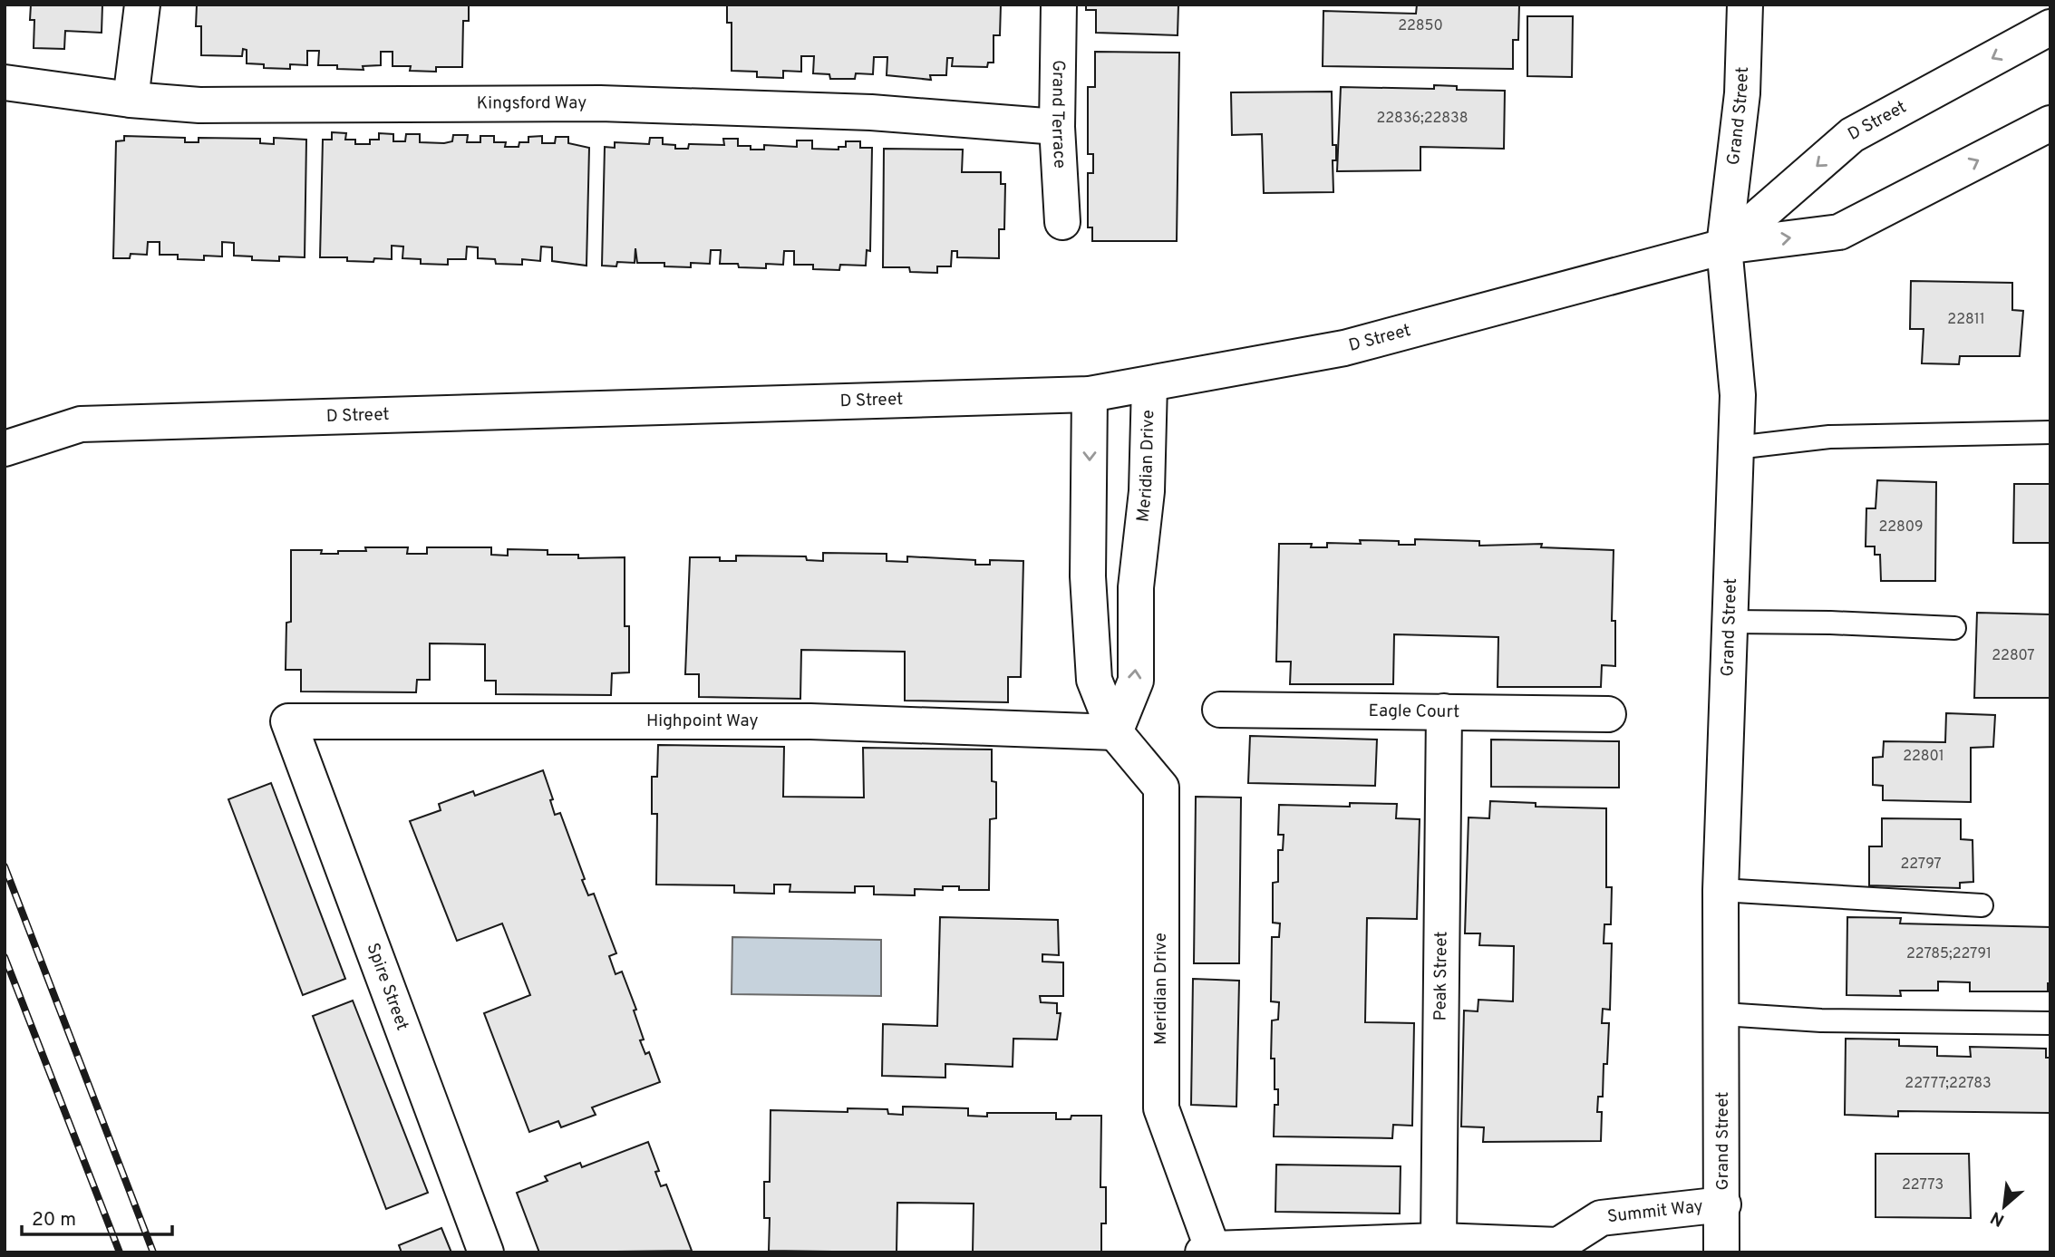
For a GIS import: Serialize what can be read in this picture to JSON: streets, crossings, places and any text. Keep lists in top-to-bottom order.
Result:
{
  "streets": {
    "street": [
      "Kingsford Way",
      "Grand Terrace",
      "Grand Street",
      "D Street",
      "Meridian Drive",
      "Eagle Court",
      "Highpoint Way",
      "Peak Street",
      "Spire Street",
      "Summit Way"
    ]
  },
  "crossings": [
    ["Kingsford Way", "Grand Terrace"],
    ["Grand Street", "D Street"],
    ["Grand Street", "Summit Way"],
    ["D Street", "Meridian Drive"],
    ["Meridian Drive", "Highpoint Way"],
    ["Meridian Drive", "Summit Way"],
    ["Eagle Court", "Peak Street"],
    ["Highpoint Way", "Spire Street"],
    ["Peak Street", "Summit Way"]
  ],
  "house_numbers": [
    "22850",
    "22836;22838",
    "22811",
    "22809",
    "22807",
    "22801",
    "22797",
    "22785;22791",
    "22777;22783",
    "22773"
  ],
  "scale_bar": "20 m",
  "north": "bottom left"
}
